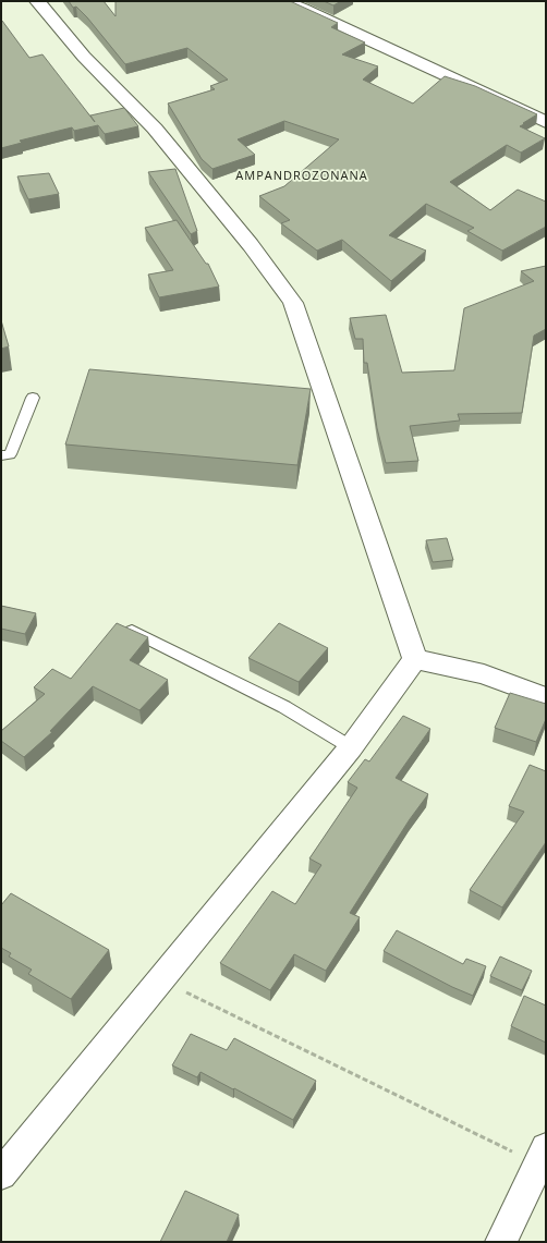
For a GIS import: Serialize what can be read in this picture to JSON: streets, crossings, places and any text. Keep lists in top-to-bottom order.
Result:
{
  "districts": ["AMPANDROZONANA"]
}
